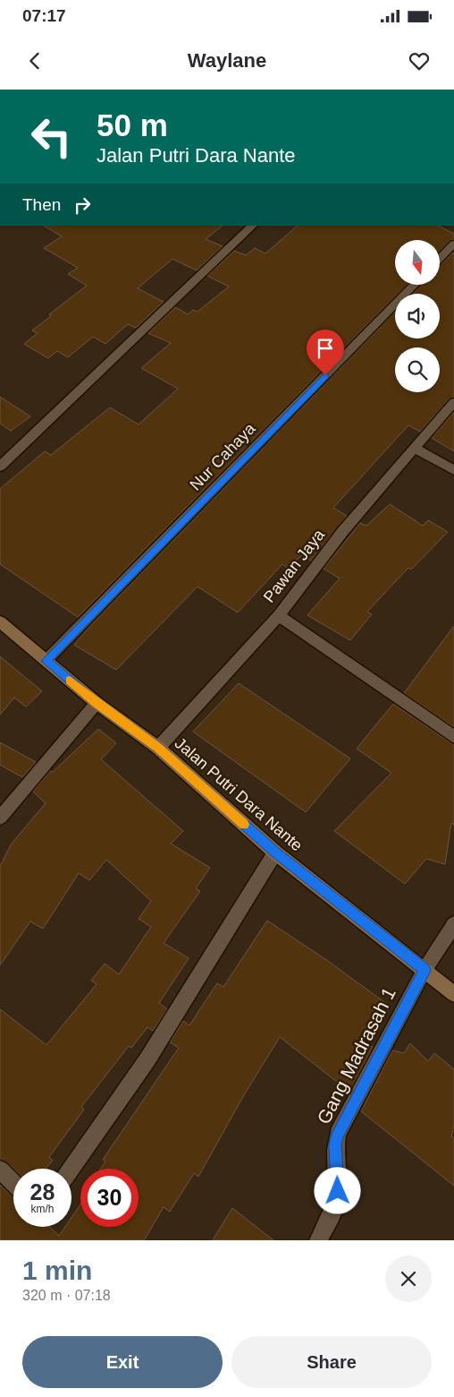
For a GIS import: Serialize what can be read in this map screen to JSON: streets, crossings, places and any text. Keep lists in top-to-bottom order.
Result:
{
  "streets": {
    "street": [
      "Nur Cahaya",
      "Pawan Jaya",
      "Jalan Putri Dara Nante",
      "Gang Madrasah 1"
    ]
  },
  "crossings": [
    ["Nur Cahaya", "Jalan Putri Dara Nante"],
    ["Pawan Jaya", "Jalan Putri Dara Nante"],
    ["Jalan Putri Dara Nante", "Gang Madrasah 1"]
  ],
  "north": "bottom",
  "page": {
    "status": "07:17",
    "header": "Waylane",
    "turn": ["50 m", "Jalan Putri Dara Nante"],
    "then": "Then",
    "speed": "28 km/h",
    "limit": "30",
    "heading": ["1 min", "320 m · 07:18"],
    "buttons": ["Exit", "Share"]
  }
}
